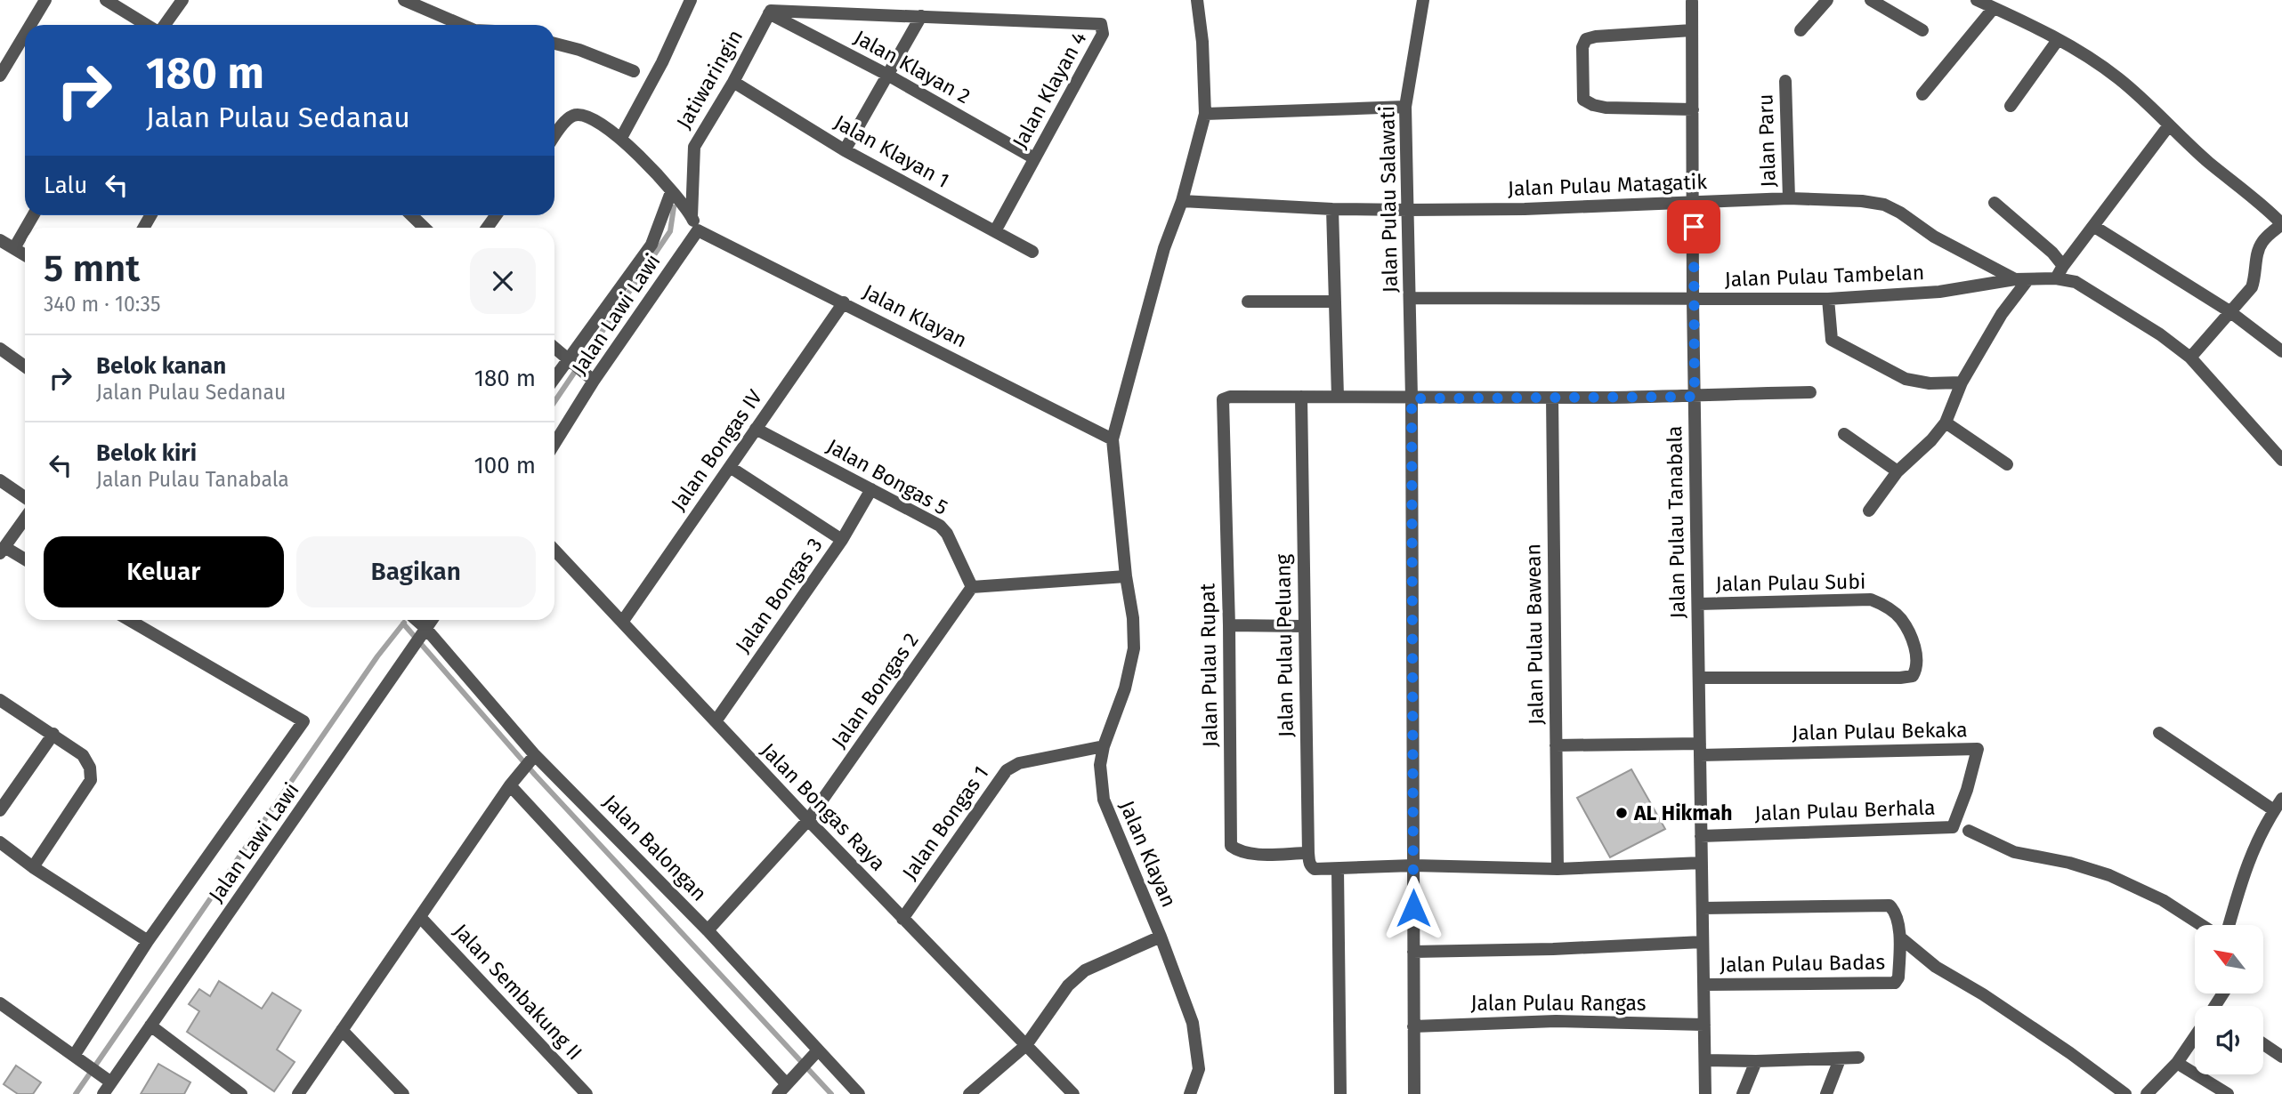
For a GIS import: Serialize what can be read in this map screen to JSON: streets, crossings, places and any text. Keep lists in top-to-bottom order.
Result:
{
  "streets": {
    "street": [
      "Jalan Klayan 2",
      "Jatiwaringin",
      "Jalan Klayan 4",
      "Jalan Paru",
      "Jalan Klayan 1",
      "Jalan Pulau Matagatik",
      "Jalan Pulau Salawati",
      "Jalan Pulau Tambelan",
      "Jalan Lawi Lawi",
      "Jalan Klayan",
      "Jalan Bongas IV",
      "Jalan Bongas 5",
      "Jalan Pulau Tanabala",
      "Jalan Pulau Subi",
      "Jalan Bongas 3",
      "Jalan Pulau Bawean",
      "Jalan Pulau Peluang",
      "Jalan Pulau Rupat",
      "Jalan Bongas 2",
      "Jalan Pulau Bekaka",
      "Jalan Bongas Raya",
      "Jalan Pulau Berhala",
      "Jalan Bongas 1",
      "Jalan Balongan",
      "Jalan Pulau Badas",
      "Jalan Sembakung II",
      "Jalan Pulau Rangas"
    ]
  },
  "crossings": [
    ["Jalan Klayan 2", "Jatiwaringin"],
    ["Jalan Klayan 2", "Jalan Klayan 4"],
    ["Jatiwaringin", "Jalan Klayan 4"],
    ["Jatiwaringin", "Jalan Klayan 1"],
    ["Jalan Klayan 4", "Jalan Klayan 1"],
    ["Jalan Paru", "Jalan Pulau Matagatik"],
    ["Jalan Pulau Matagatik", "Jalan Pulau Salawati"],
    ["Jalan Pulau Matagatik", "Jalan Pulau Tambelan"],
    ["Jalan Pulau Matagatik", "Jalan Klayan"],
    ["Jalan Pulau Matagatik", "Jalan Pulau Tanabala"],
    ["Jalan Pulau Salawati", "Jalan Pulau Tambelan"],
    ["Jalan Pulau Salawati", "Jalan Pulau Badas"],
    ["Jalan Pulau Salawati", "Jalan Pulau Rangas"],
    ["Jalan Pulau Tambelan", "Jalan Pulau Tanabala"],
    ["Jalan Lawi Lawi", "Jalan Klayan"],
    ["Jalan Lawi Lawi", "Jalan Balongan"],
    ["Jalan Klayan", "Jalan Bongas IV"],
    ["Jalan Klayan", "Jalan Bongas 1"],
    ["Jalan Bongas IV", "Jalan Bongas 5"],
    ["Jalan Bongas IV", "Jalan Bongas Raya"],
    ["Jalan Bongas 5", "Jalan Bongas 3"],
    ["Jalan Bongas 5", "Jalan Bongas 2"],
    ["Jalan Pulau Tanabala", "Jalan Pulau Subi"],
    ["Jalan Pulau Tanabala", "Jalan Pulau Bekaka"],
    ["Jalan Pulau Tanabala", "Jalan Pulau Berhala"],
    ["Jalan Pulau Tanabala", "Jalan Pulau Badas"],
    ["Jalan Pulau Tanabala", "Jalan Pulau Rangas"],
    ["Jalan Bongas 3", "Jalan Bongas Raya"],
    ["Jalan Pulau Peluang", "Jalan Pulau Rupat"],
    ["Jalan Bongas 2", "Jalan Bongas Raya"],
    ["Jalan Bongas 2", "Jalan Balongan"],
    ["Jalan Pulau Bekaka", "Jalan Pulau Berhala"],
    ["Jalan Bongas Raya", "Jalan Bongas 1"]
  ],
  "places": ["AL Hikmah"],
  "north": "top left",
  "page": {
    "turn": ["180 m", "Jalan Pulau Sedanau"],
    "then": "Lalu",
    "heading": ["5 mnt", "340 m · 10:35"],
    "list": [
      {
        "name": "Belok kanan",
        "note": "Jalan Pulau Sedanau",
        "value": "180 m"
      },
      {
        "name": "Belok kiri",
        "note": "Jalan Pulau Tanabala",
        "value": "100 m"
      }
    ],
    "buttons": ["Keluar", "Bagikan"]
  }
}
